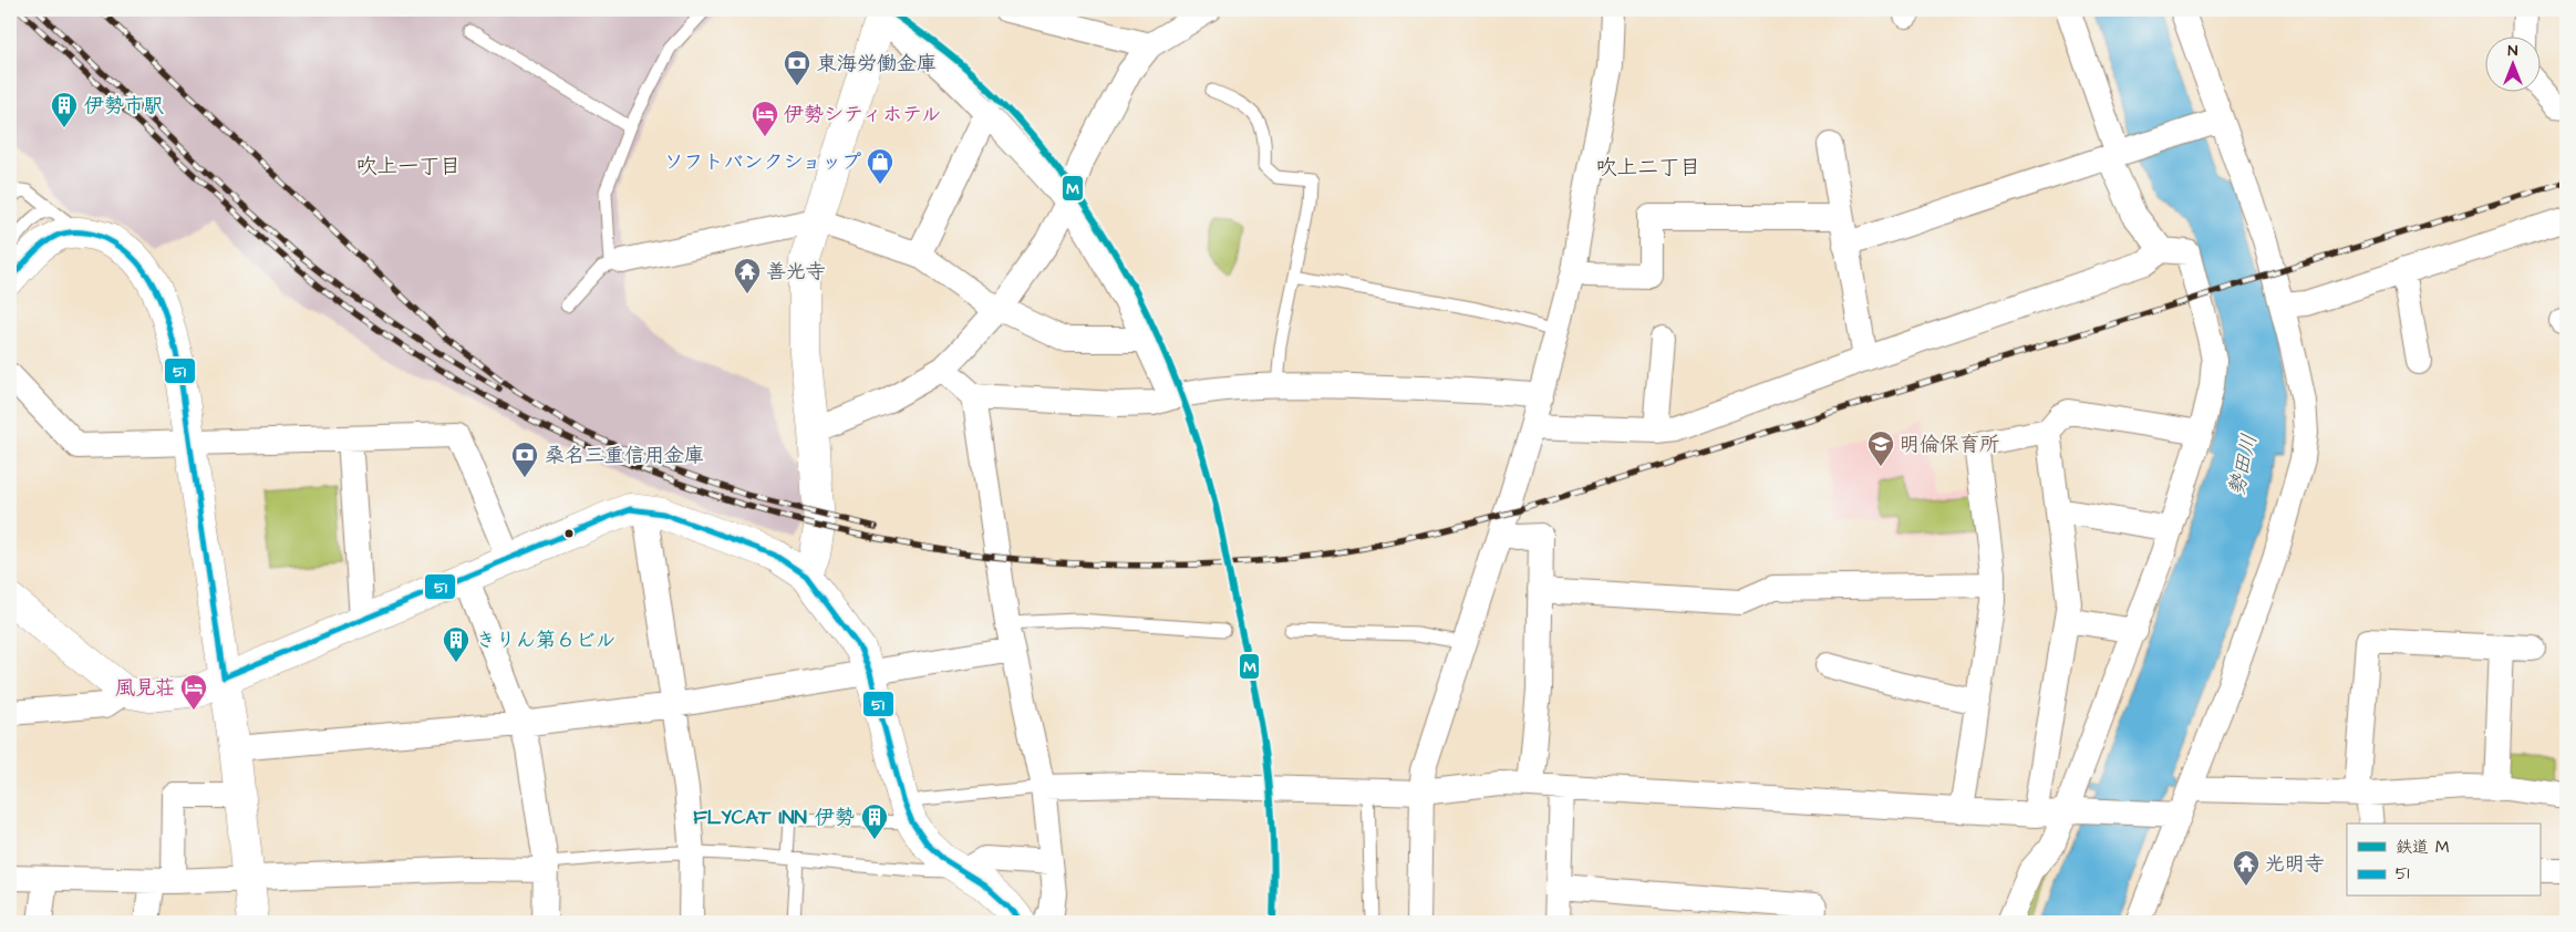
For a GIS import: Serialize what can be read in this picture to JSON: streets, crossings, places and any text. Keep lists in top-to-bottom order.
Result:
{
  "districts": ["吹上一丁目", "吹上二丁目"],
  "water": ["勢田川"],
  "places": {
    "bank": ["東海労働金庫", "桑名三重信用金庫"],
    "building": ["伊勢市駅", "きりん第６ビル", "FLYCAT INN 伊勢"],
    "hotel": ["伊勢シティホテル", "風見荘"],
    "shop": ["ソフトバンクショップ"],
    "temple": ["善光寺", "光明寺"],
    "school or university": ["明倫保育所"]
  },
  "lines": ["rail line M", "transit line 51"],
  "legend": ["鉄道 M", "51"],
  "north": "top"
}
